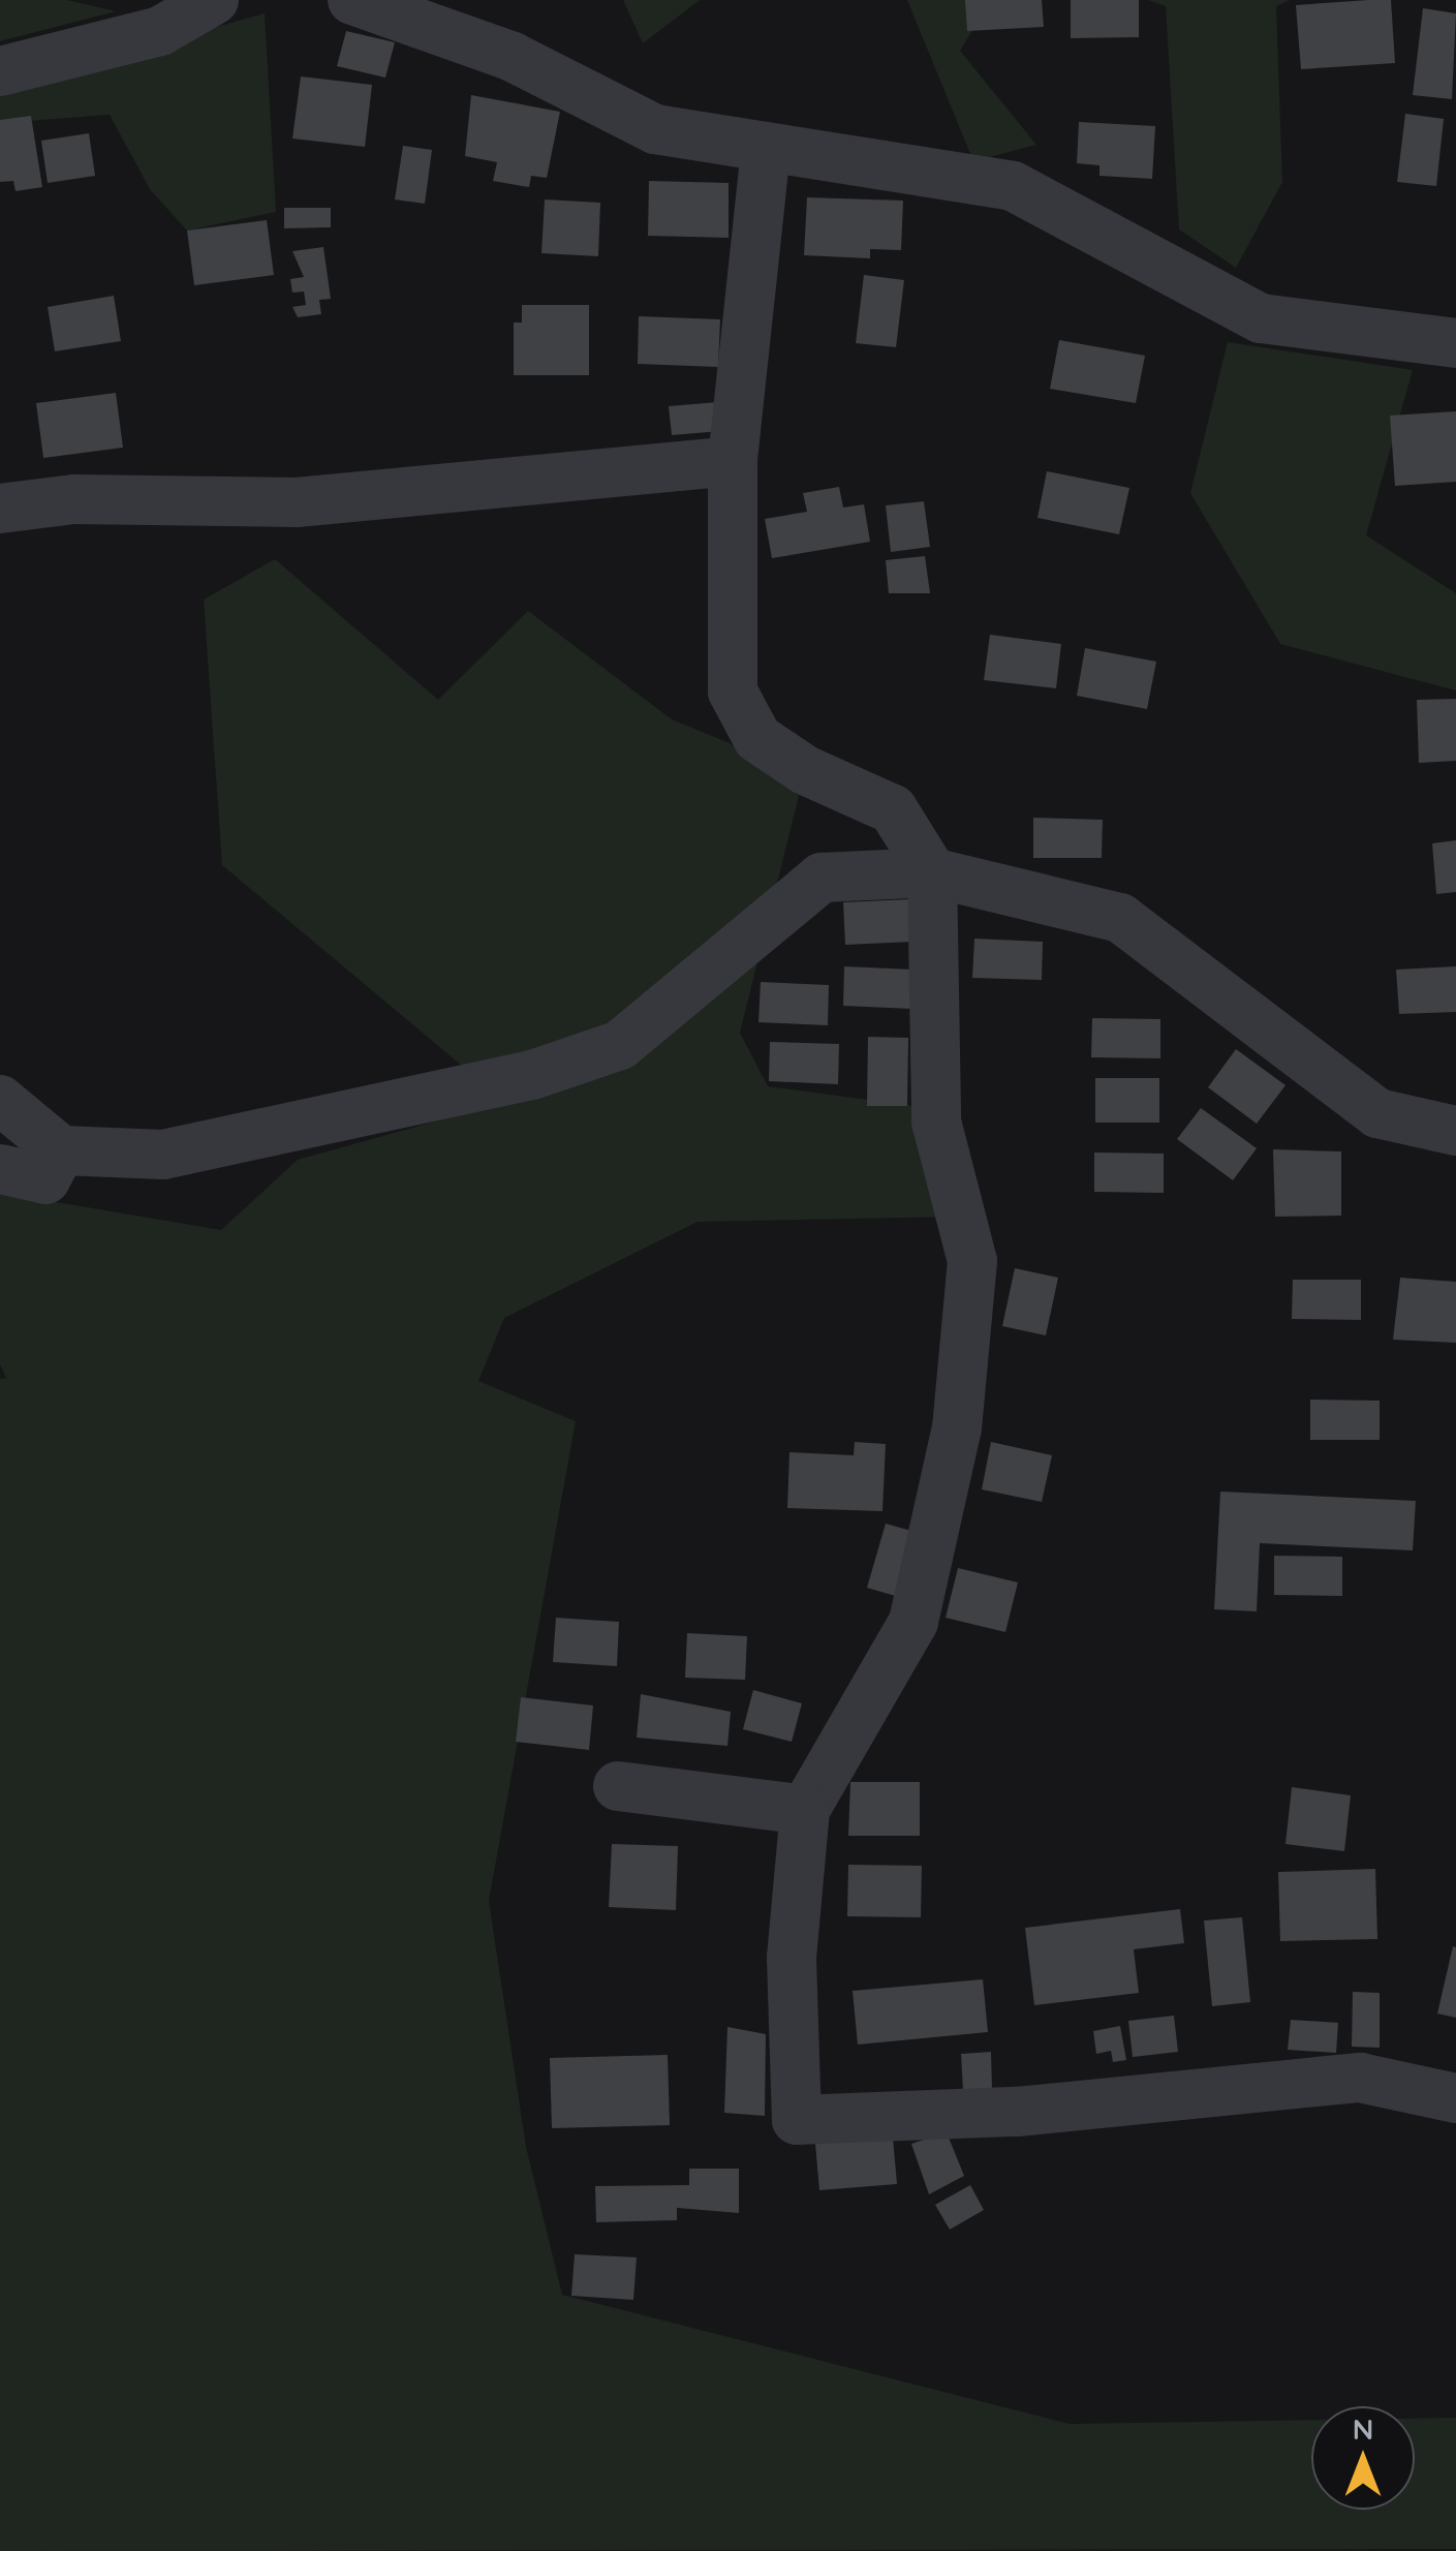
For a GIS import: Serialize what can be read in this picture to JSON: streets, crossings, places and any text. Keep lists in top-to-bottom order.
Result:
{
  "north": "top"
}
